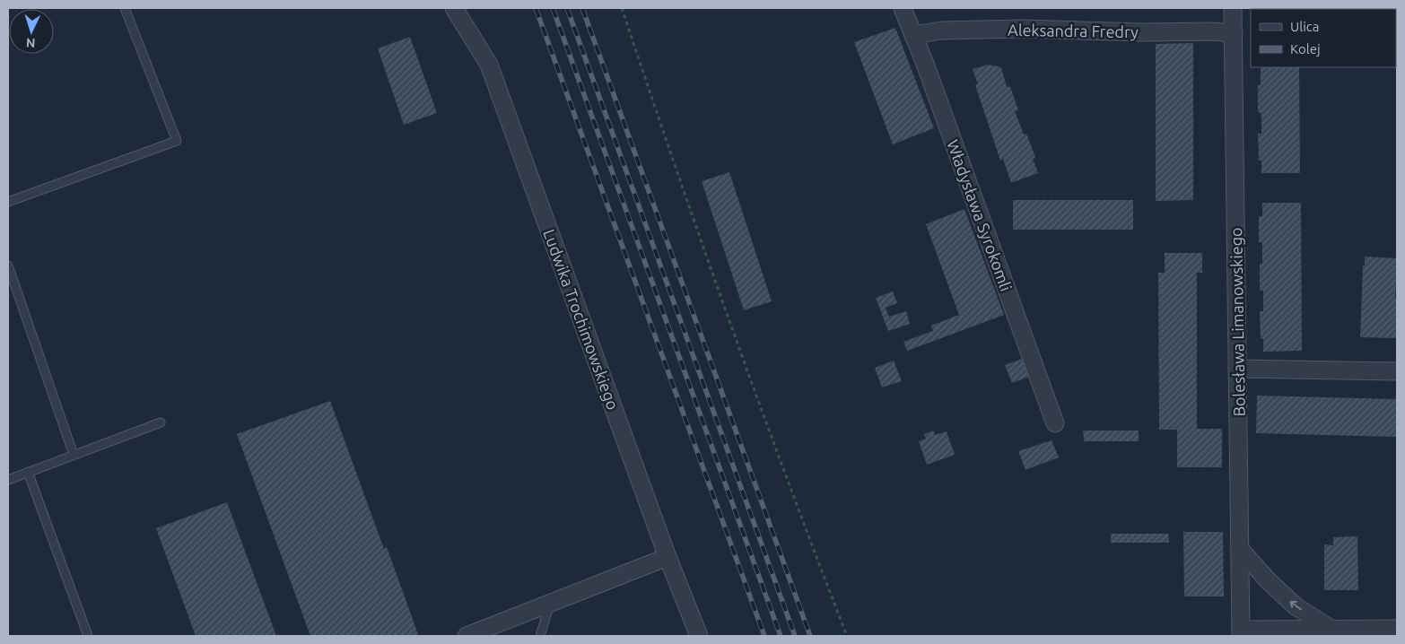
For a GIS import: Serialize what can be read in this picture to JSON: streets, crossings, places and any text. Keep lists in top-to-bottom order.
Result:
{
  "streets": {
    "street": [
      "Aleksandra Fredry",
      "Władysława Syrokomli",
      "Ludwika Trochimowskiego",
      "Bolesława Limanowskiego"
    ]
  },
  "crossings": [
    ["Aleksandra Fredry", "Władysława Syrokomli"],
    ["Aleksandra Fredry", "Bolesława Limanowskiego"]
  ],
  "legend": ["Ulica", "Kolej"],
  "north": "bottom"
}
